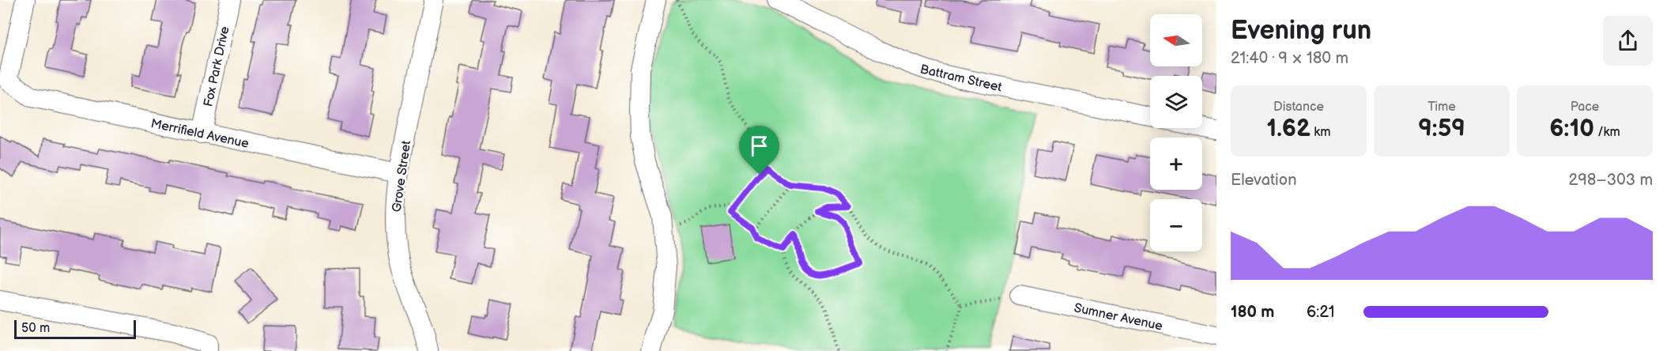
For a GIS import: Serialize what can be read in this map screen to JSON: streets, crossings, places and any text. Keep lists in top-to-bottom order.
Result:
{
  "streets": {
    "street": [
      "Fox Park Drive",
      "Battram Street",
      "Merrifield Avenue",
      "Grove Street",
      "Sumner Avenue"
    ]
  },
  "crossings": [
    ["Fox Park Drive", "Merrifield Avenue"],
    ["Merrifield Avenue", "Grove Street"]
  ],
  "scale_bar": "50 m",
  "north": "left",
  "page": {
    "heading": ["Evening run", "21:40 · 9 × 180 m"],
    "map_buttons": ["+", "−"],
    "stats": [
      ["Distance", "1.62 km"],
      ["Time", "9:59"],
      ["Pace", "6:10 /km"]
    ],
    "chart": ["Elevation", "298–303 m"],
    "list": [
      {
        "name": "180 m",
        "note": "6:21"
      }
    ],
    "scale": "50 m"
  }
}
